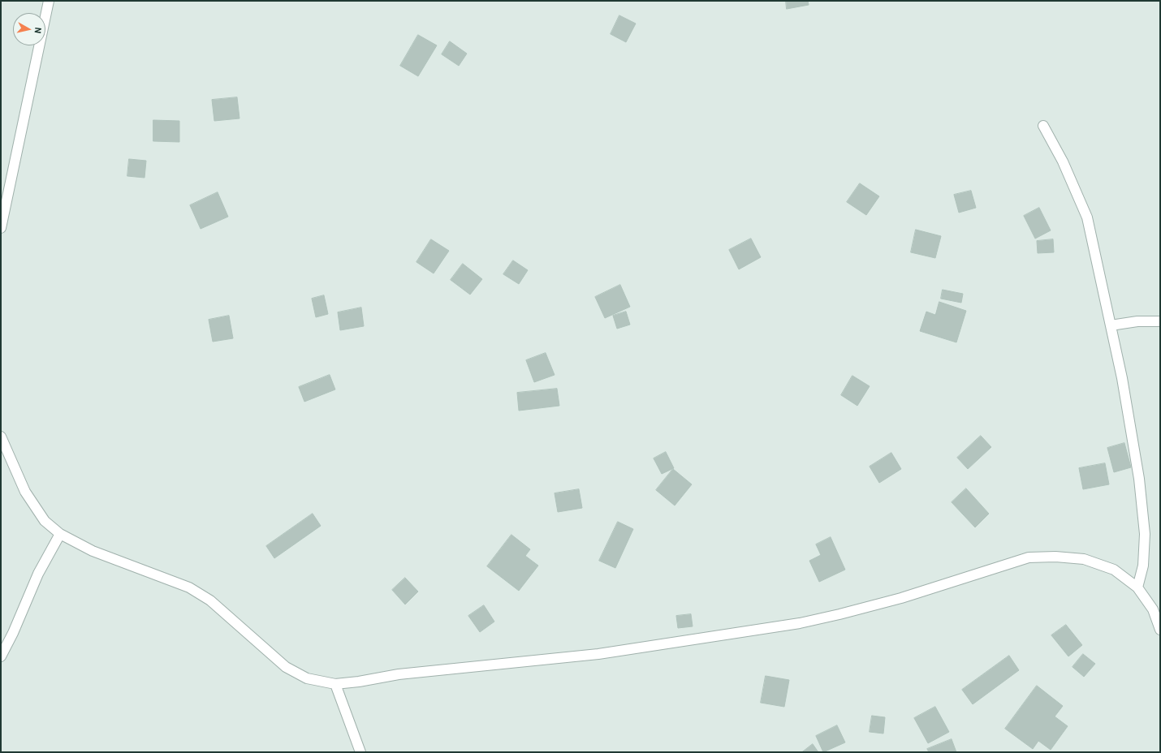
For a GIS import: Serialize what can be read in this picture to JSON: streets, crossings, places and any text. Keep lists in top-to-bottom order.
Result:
{
  "north": "right"
}
